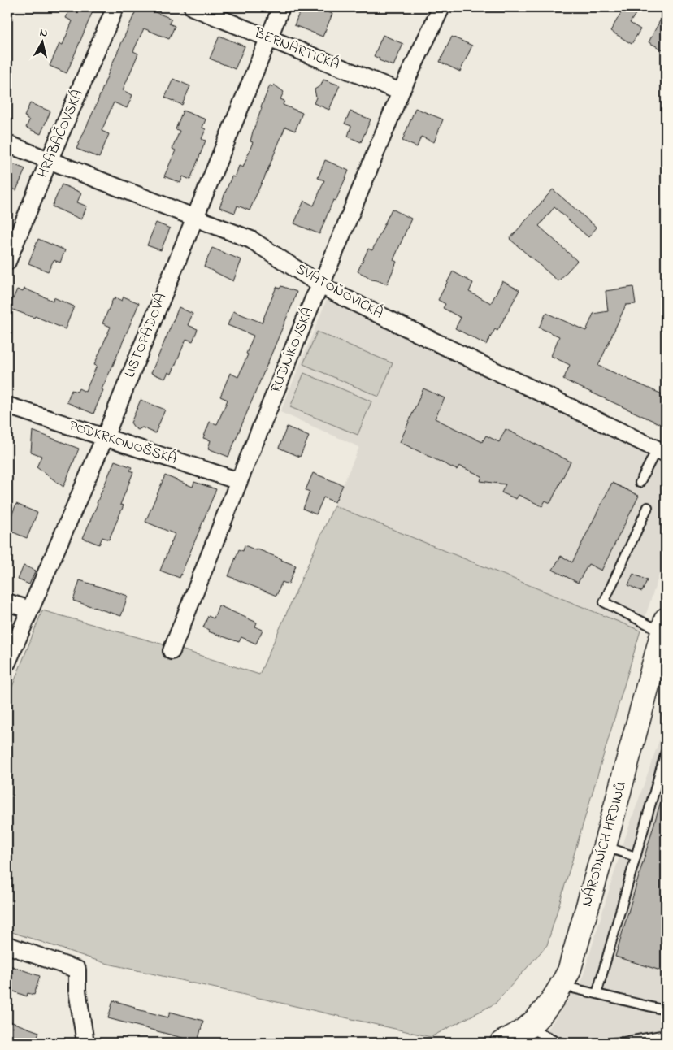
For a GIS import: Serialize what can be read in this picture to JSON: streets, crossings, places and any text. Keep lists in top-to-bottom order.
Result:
{
  "streets": {
    "street": [
      "BERNARTICKÁ",
      "HRABAČOVSKÁ",
      "SVATOŇOVICKÁ",
      "LISTOPADOVÁ",
      "RUDNÍKOVSKÁ",
      "PODKRKONOŠSKÁ",
      "NÁRODNÍCH HRDINŮ"
    ]
  },
  "crossings": [
    ["BERNARTICKÁ", "LISTOPADOVÁ"],
    ["BERNARTICKÁ", "RUDNÍKOVSKÁ"],
    ["HRABAČOVSKÁ", "SVATOŇOVICKÁ"],
    ["SVATOŇOVICKÁ", "LISTOPADOVÁ"],
    ["SVATOŇOVICKÁ", "RUDNÍKOVSKÁ"],
    ["LISTOPADOVÁ", "PODKRKONOŠSKÁ"],
    ["RUDNÍKOVSKÁ", "PODKRKONOŠSKÁ"]
  ],
  "north": "top"
}
